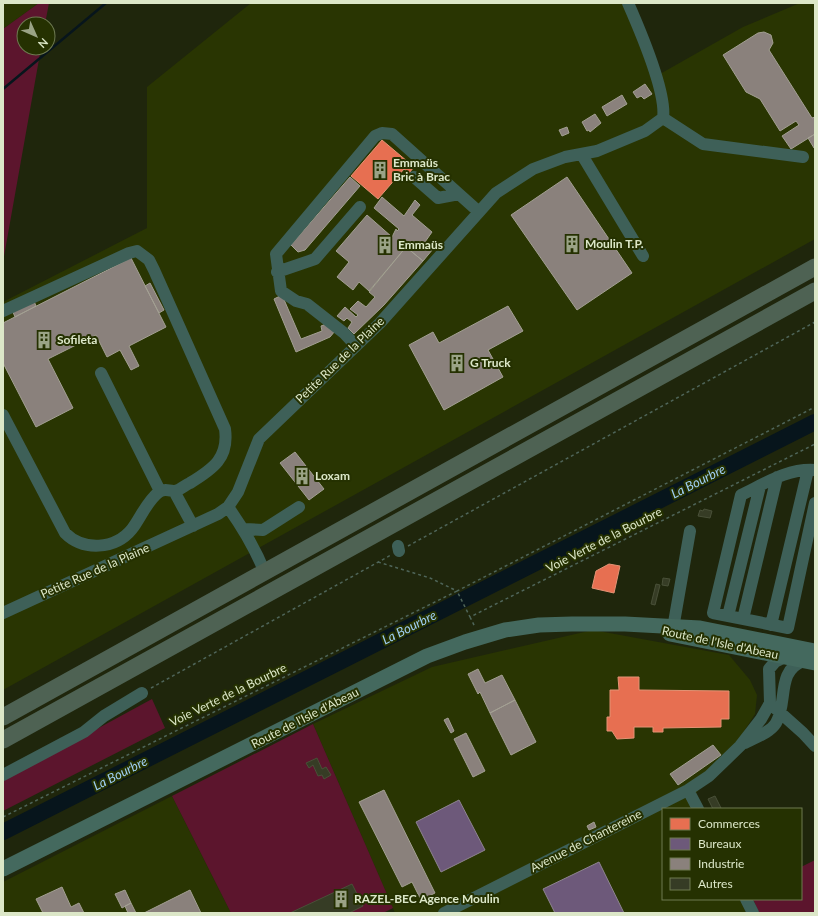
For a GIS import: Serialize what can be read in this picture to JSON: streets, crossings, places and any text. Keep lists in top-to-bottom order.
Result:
{
  "streets": {
    "main road": ["Route de l'Isle d'Abeau"],
    "street": ["Petite Rue de la Plaine", "Avenue de Chantereine"],
    "path": ["Voie Verte de la Bourbre"]
  },
  "crossings": [
    ["Route de l'Isle d'Abeau", "Avenue de Chantereine"]
  ],
  "water": ["La Bourbre"],
  "places": {
    "building": [
      "Emmaüs Bric à Brac",
      "Moulin T.P.",
      "Emmaüs",
      "Sofileta",
      "G Truck",
      "Loxam",
      "RAZEL-BEC Agence Moulin"
    ]
  },
  "legend": [
    "Commerces",
    "Bureaux",
    "Industrie",
    "Autres"
  ],
  "north": "bottom right"
}
